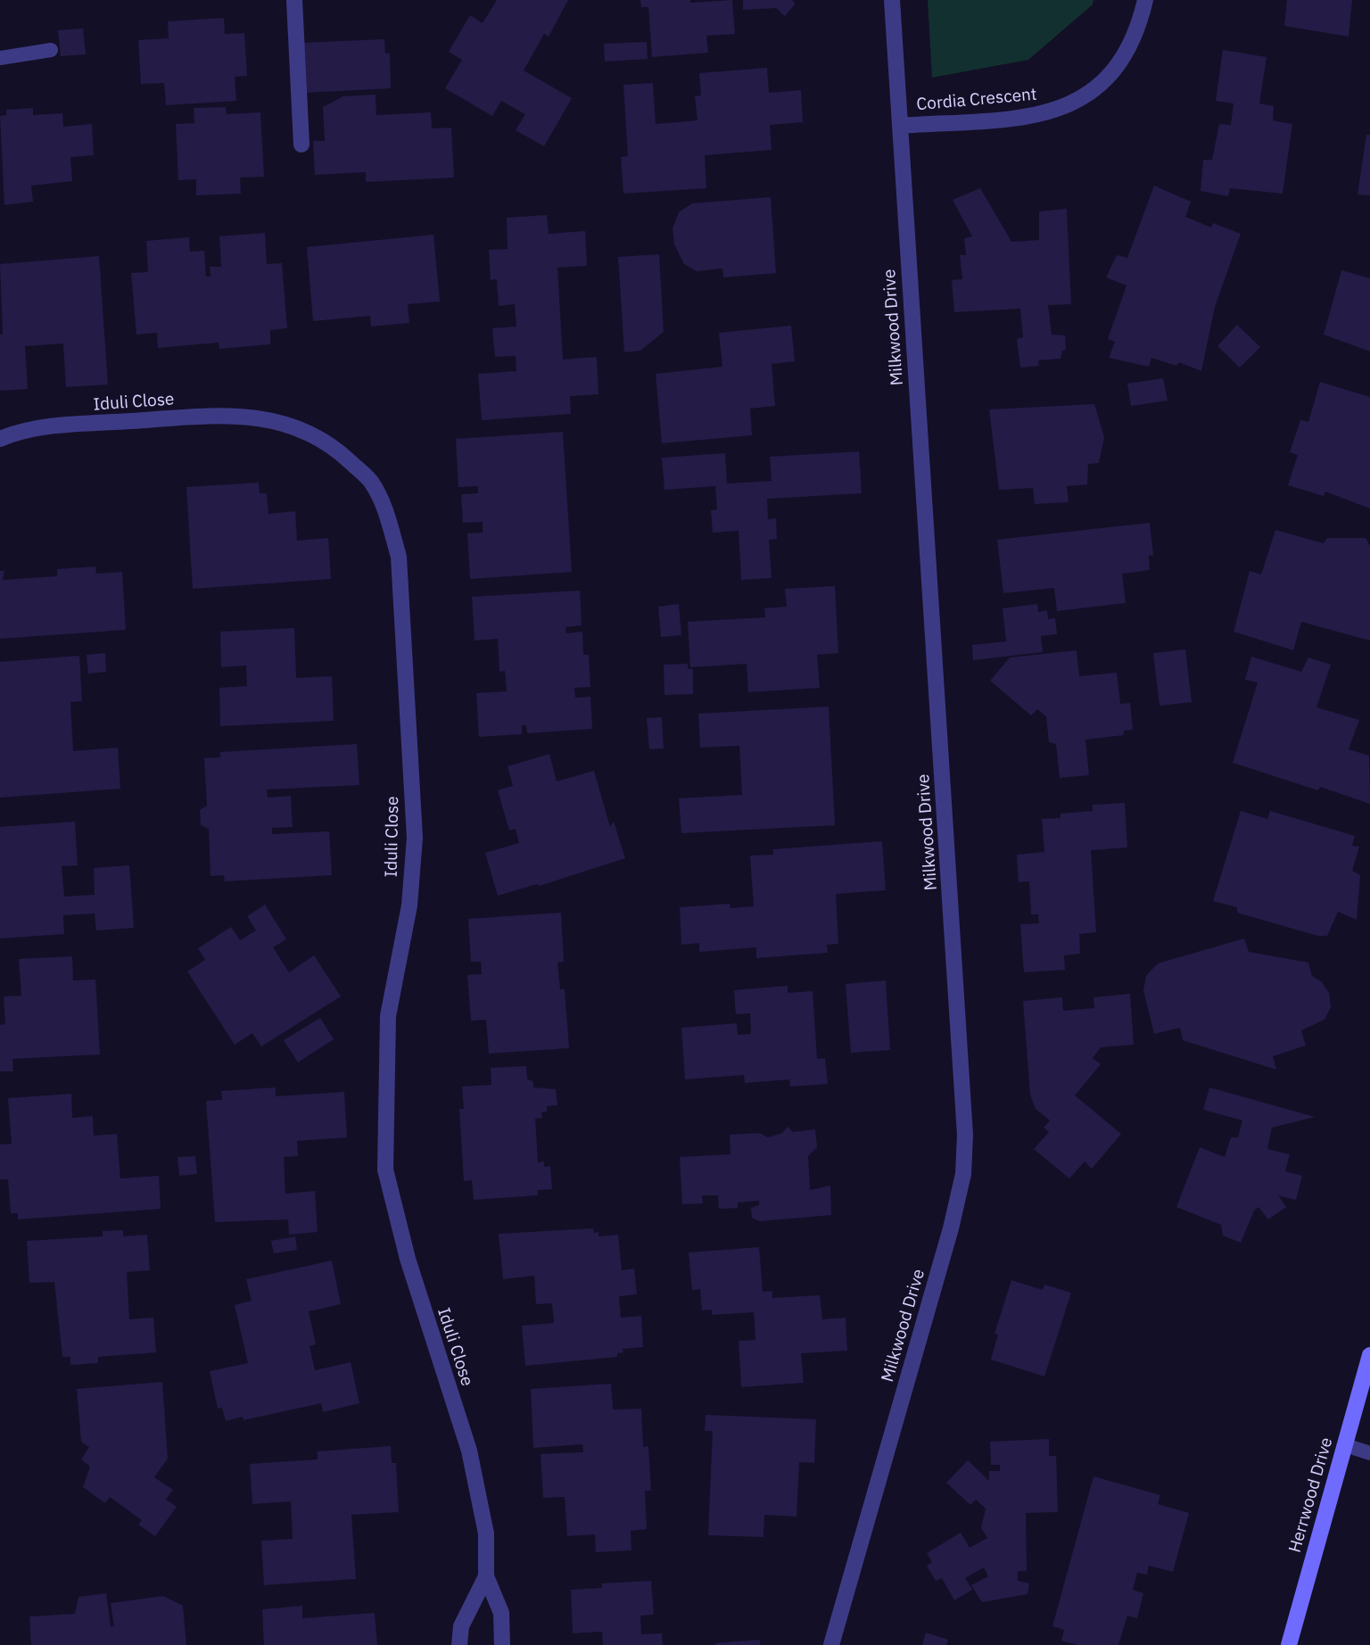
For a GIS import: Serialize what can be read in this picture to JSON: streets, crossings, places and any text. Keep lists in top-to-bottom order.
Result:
{
  "streets": {
    "street": [
      "Cordia Crescent",
      "Milkwood Drive",
      "Iduli Close",
      "Herrwood Drive"
    ]
  },
  "crossings": [
    ["Cordia Crescent", "Milkwood Drive"]
  ]
}
